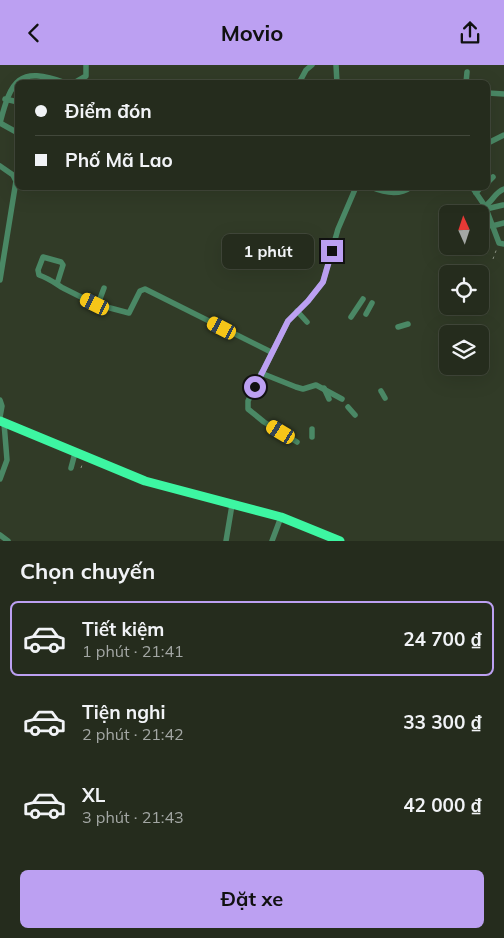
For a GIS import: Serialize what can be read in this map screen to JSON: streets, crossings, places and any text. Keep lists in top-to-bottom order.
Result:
{
  "north": "top",
  "page": {
    "header": "Movio",
    "banner": ["Điểm đón", "Phố Mã Lao"],
    "bubble": "1 phút",
    "heading": "Chọn chuyến",
    "list": [
      {
        "name": "Tiết kiệm",
        "note": "1 phút · 21:41",
        "value": "24 700 ₫"
      },
      {
        "name": "Tiện nghi",
        "note": "2 phút · 21:42",
        "value": "33 300 ₫"
      },
      {
        "name": "XL",
        "note": "3 phút · 21:43",
        "value": "42 000 ₫"
      }
    ],
    "buttons": "Đặt xe"
  }
}
